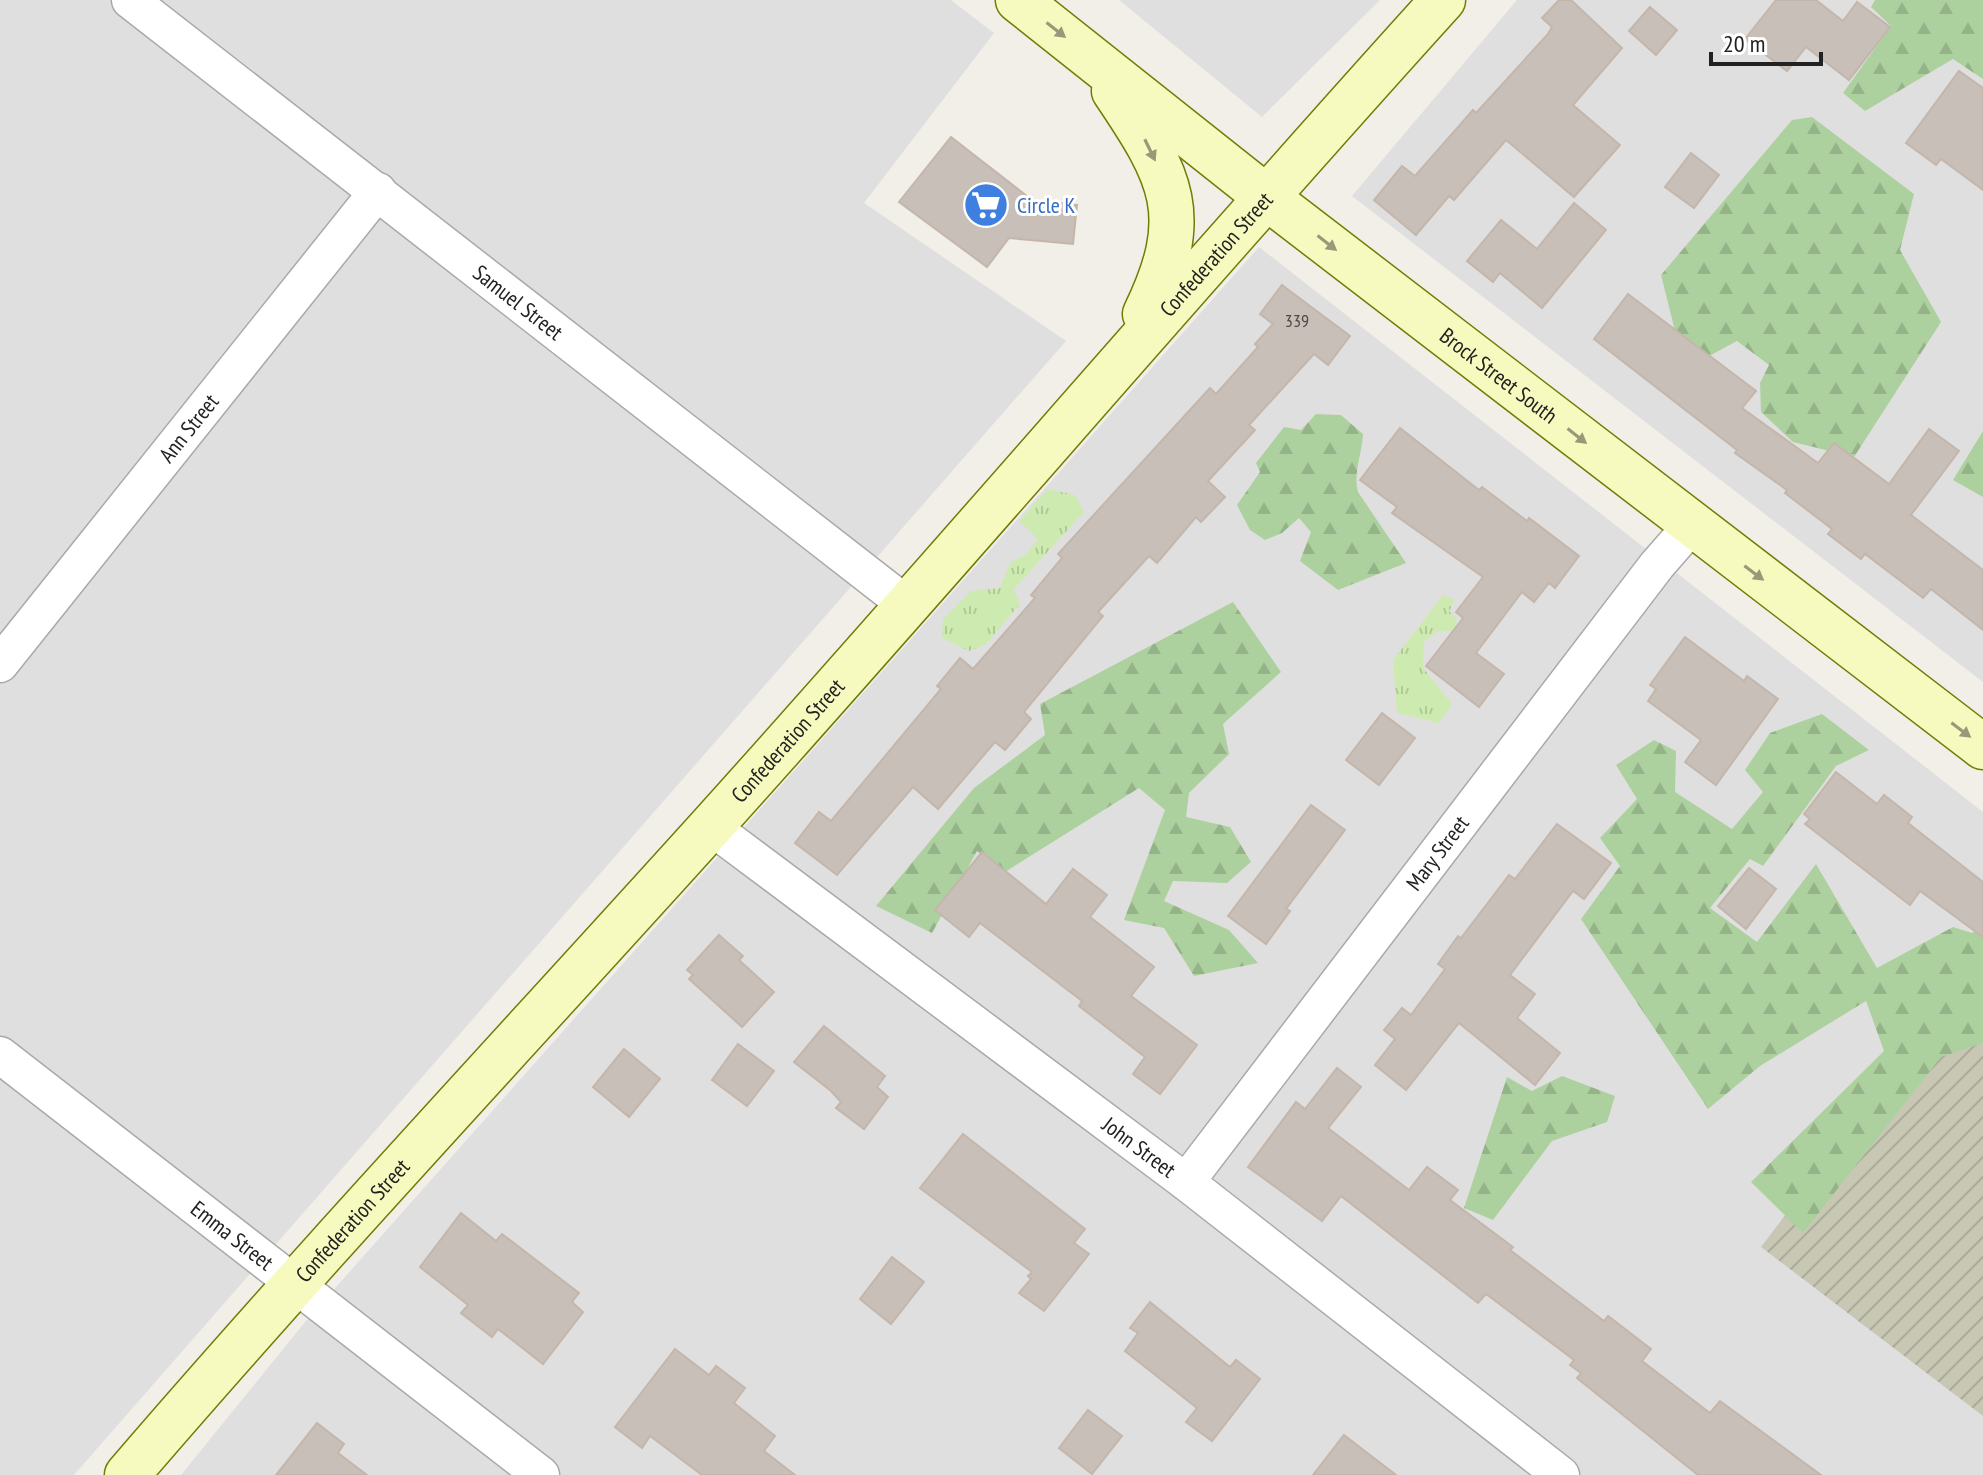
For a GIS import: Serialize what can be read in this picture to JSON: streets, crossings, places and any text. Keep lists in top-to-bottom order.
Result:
{
  "streets": {
    "main road": ["Confederation Street", "Brock Street South"],
    "street": [
      "Samuel Street",
      "Ann Street",
      "Mary Street",
      "John Street",
      "Emma Street"
    ]
  },
  "crossings": [
    ["Confederation Street", "Samuel Street"],
    ["Confederation Street", "Brock Street South"],
    ["Confederation Street", "John Street"],
    ["Confederation Street", "Emma Street"],
    ["Samuel Street", "Ann Street"],
    ["Brock Street South", "Mary Street"],
    ["Mary Street", "John Street"]
  ],
  "one_way": ["Brock Street South"],
  "places": {
    "supermarket": ["Circle K"]
  },
  "house_numbers": ["339"],
  "scale_bar": "20 m"
}
